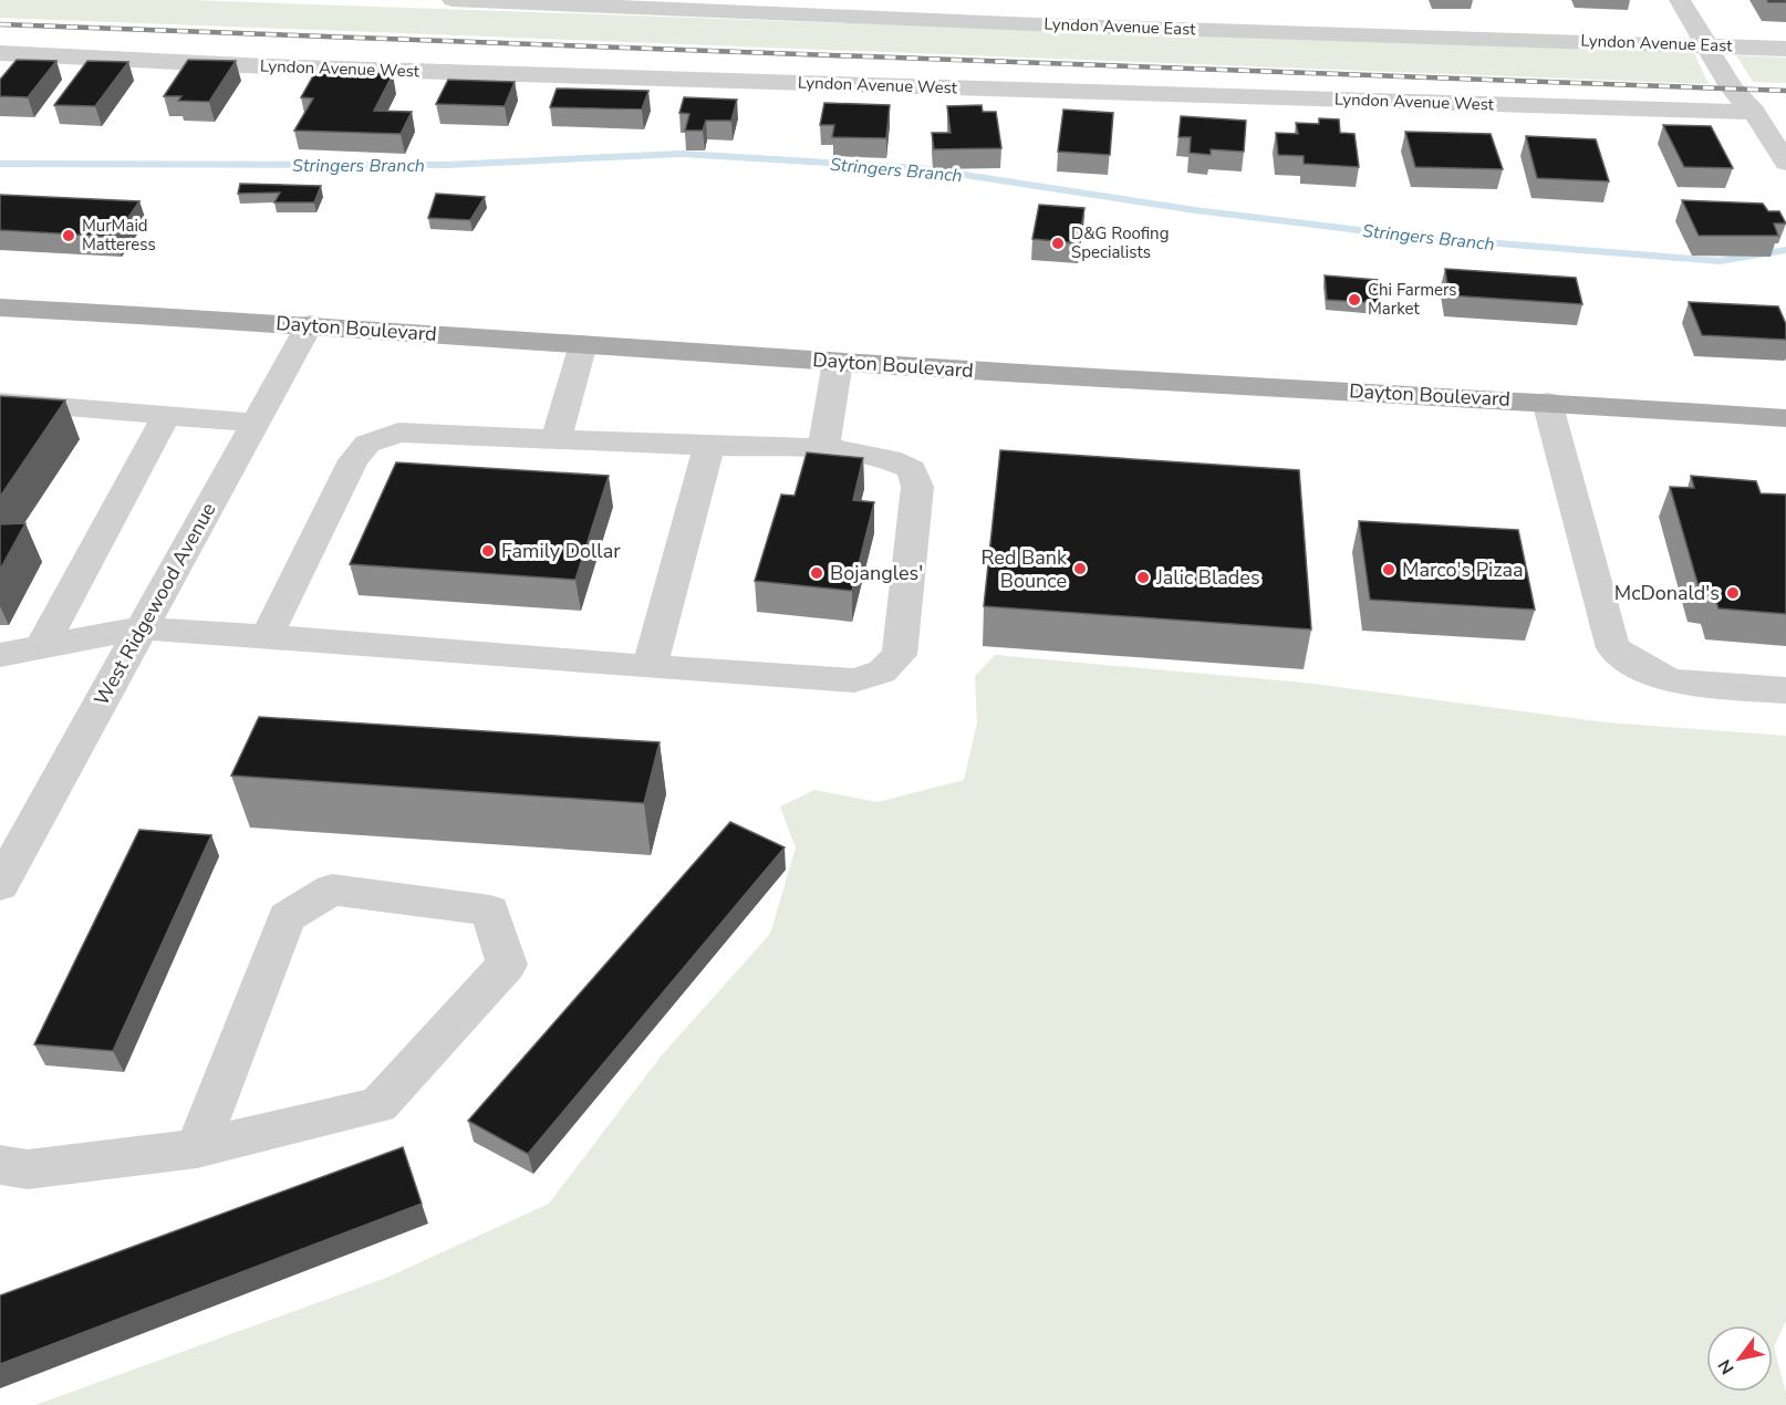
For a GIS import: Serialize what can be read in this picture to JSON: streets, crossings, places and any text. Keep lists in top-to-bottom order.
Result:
{
  "streets": {
    "main road": ["Dayton Boulevard"],
    "street": ["Lyndon Avenue East", "Lyndon Avenue West", "West Ridgewood Avenue"]
  },
  "crossings": [
    ["Dayton Boulevard", "West Ridgewood Avenue"]
  ],
  "water": ["Stringers Branch"],
  "places": [
    "MurMaid Matteress",
    "D&G Roofing Specialists",
    "Chi Farmers Market",
    "Family Dollar",
    "Red Bank Bounce",
    "Marco's Pizaa",
    "Bojangles'",
    "Jalic Blades",
    "McDonald's"
  ],
  "north": "bottom left"
}
